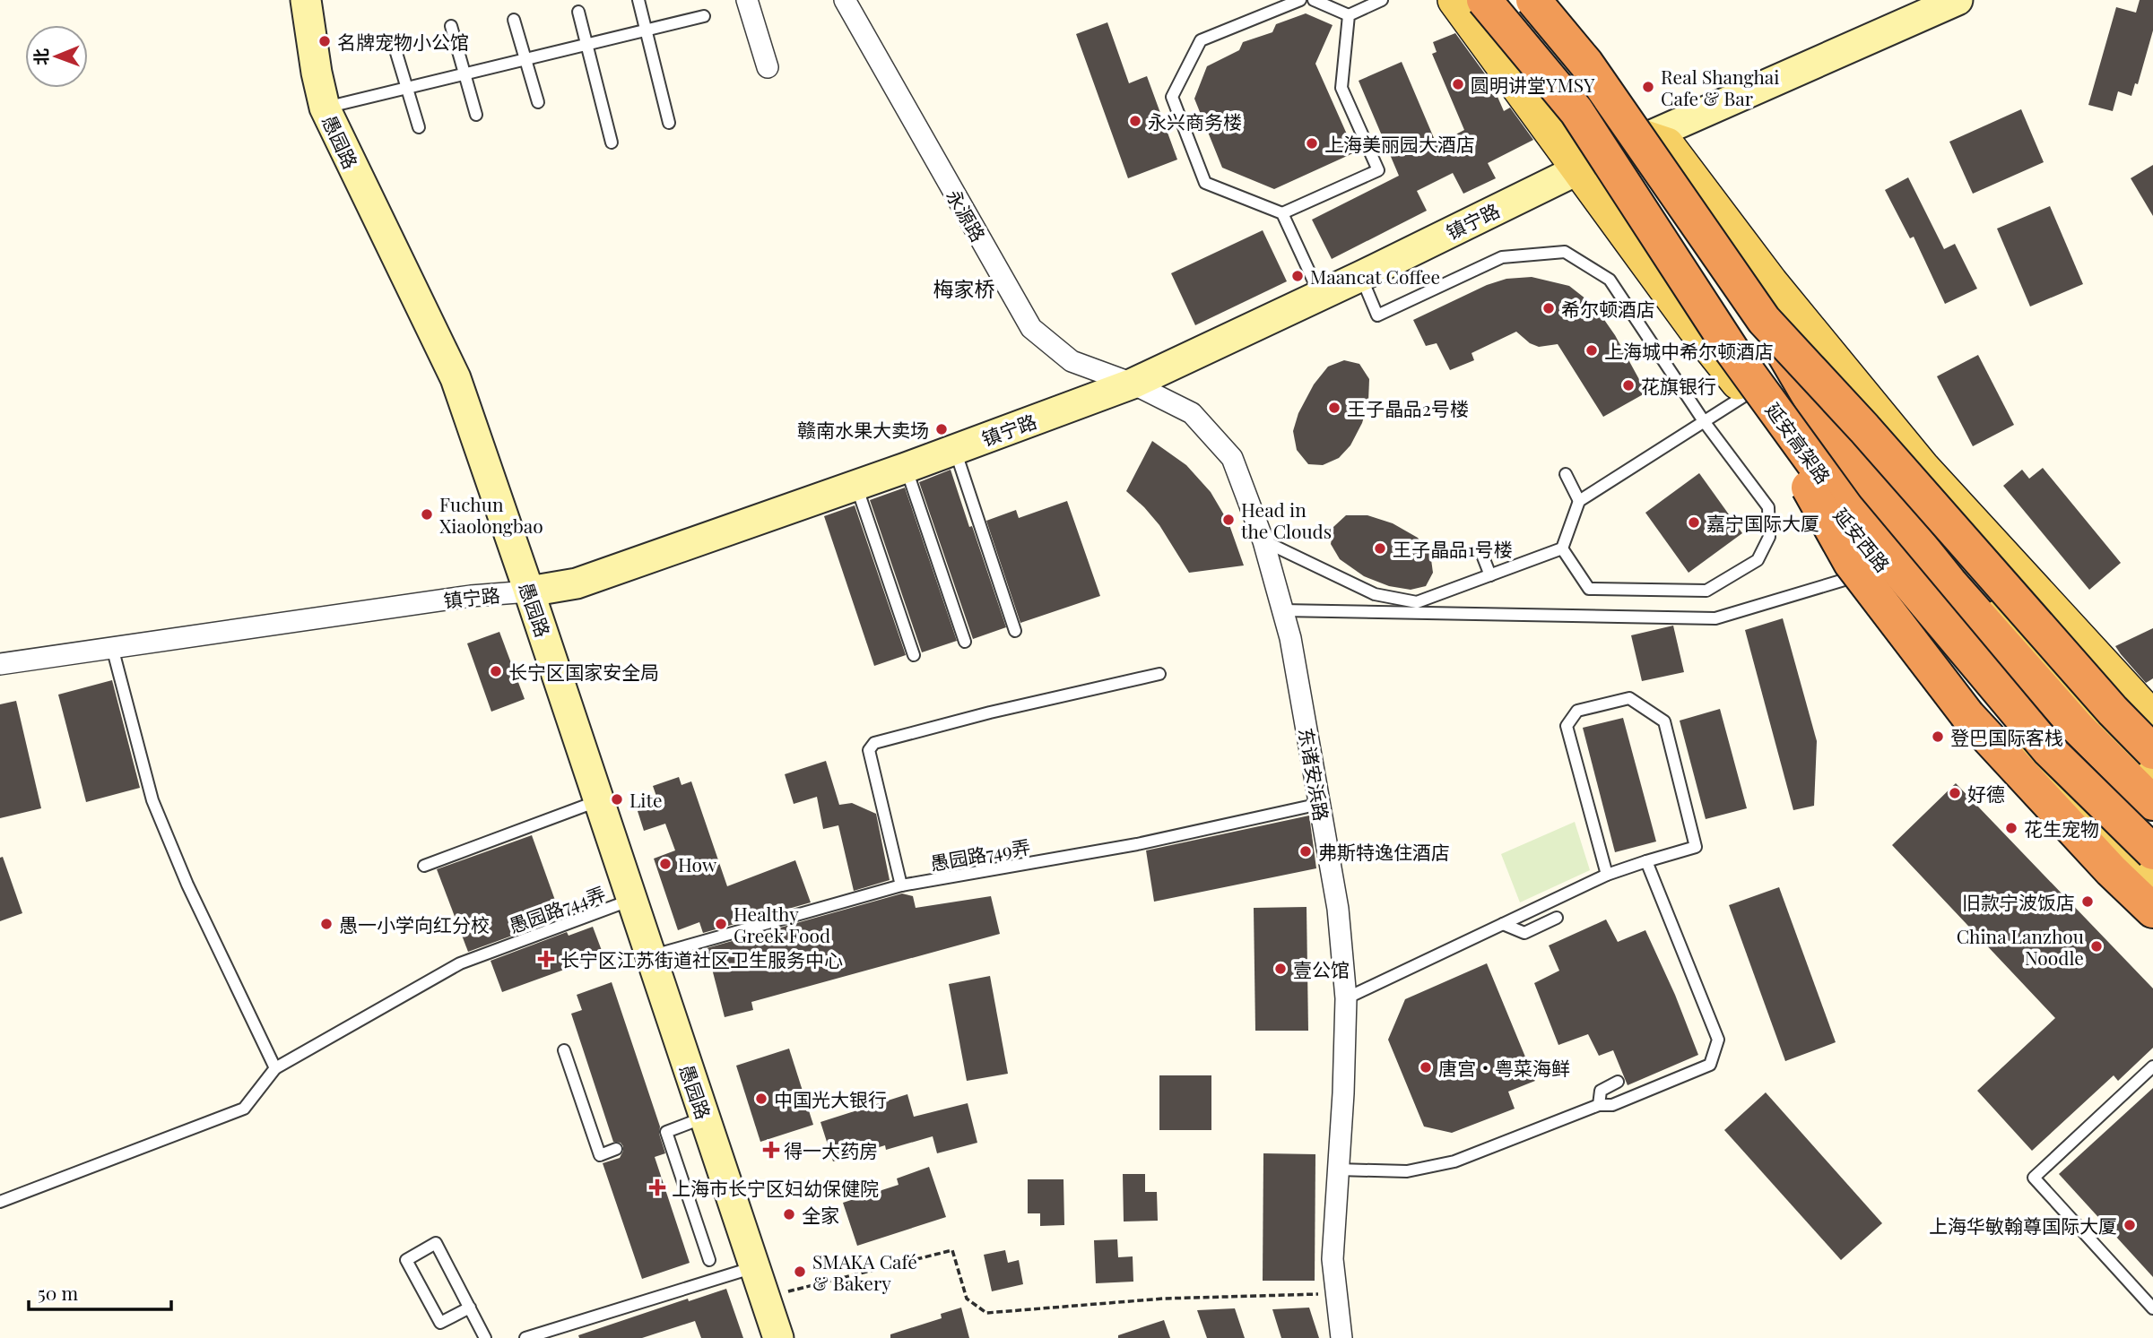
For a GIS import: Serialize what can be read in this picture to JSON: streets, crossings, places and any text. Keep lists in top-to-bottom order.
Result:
{
  "streets": {
    "highway": ["延安高架路"],
    "main road": ["延安西路"],
    "street": [
      "愚园路",
      "永源路",
      "镇宁路",
      "东诸安浜路"
    ],
    "lane": ["愚园路749弄", "愚园路744弄"]
  },
  "crossings": [
    ["愚园路", "镇宁路"],
    ["愚园路", "愚园路749弄"],
    ["愚园路", "愚园路744弄"],
    ["永源路", "镇宁路"],
    ["永源路", "东诸安浜路"],
    ["镇宁路", "延安西路"],
    ["镇宁路", "东诸安浜路"],
    ["东诸安浜路", "愚园路749弄"]
  ],
  "districts": ["梅家桥"],
  "places": {
    "other": [
      "名牌宠物小公馆",
      "圆明讲堂YMSY",
      "Real Shanghai Cafe & Bar",
      "永兴商务楼",
      "上海美丽园大酒店",
      "Maancat Coffee",
      "希尔顿酒店",
      "上海城中希尔顿酒店",
      "花旗银行",
      "王子晶品2号楼",
      "赣南水果大卖场",
      "Fuchun Xiaolongbao",
      "Head in the Clouds",
      "嘉宁国际大厦",
      "王子晶品1号楼",
      "长宁区国家安全局",
      "登巴国际客栈",
      "好德",
      "Lite",
      "花生宠物",
      "弗斯特逸住酒店",
      "How",
      "旧款宁波饭店",
      "愚一小学向红分校",
      "Healthy Greek Food",
      "China Lanzhou Noodle",
      "壹公馆",
      "唐宫・粤菜海鲜",
      "中国光大银行",
      "全家",
      "上海华敏翰尊国际大厦",
      "SMAKA Café & Bakery"
    ],
    "health": ["长宁区江苏街道社区卫生服务中心", "得一大药房", "上海市长宁区妇幼保健院"]
  },
  "scale_bar": "50 m",
  "north": "left"
}
